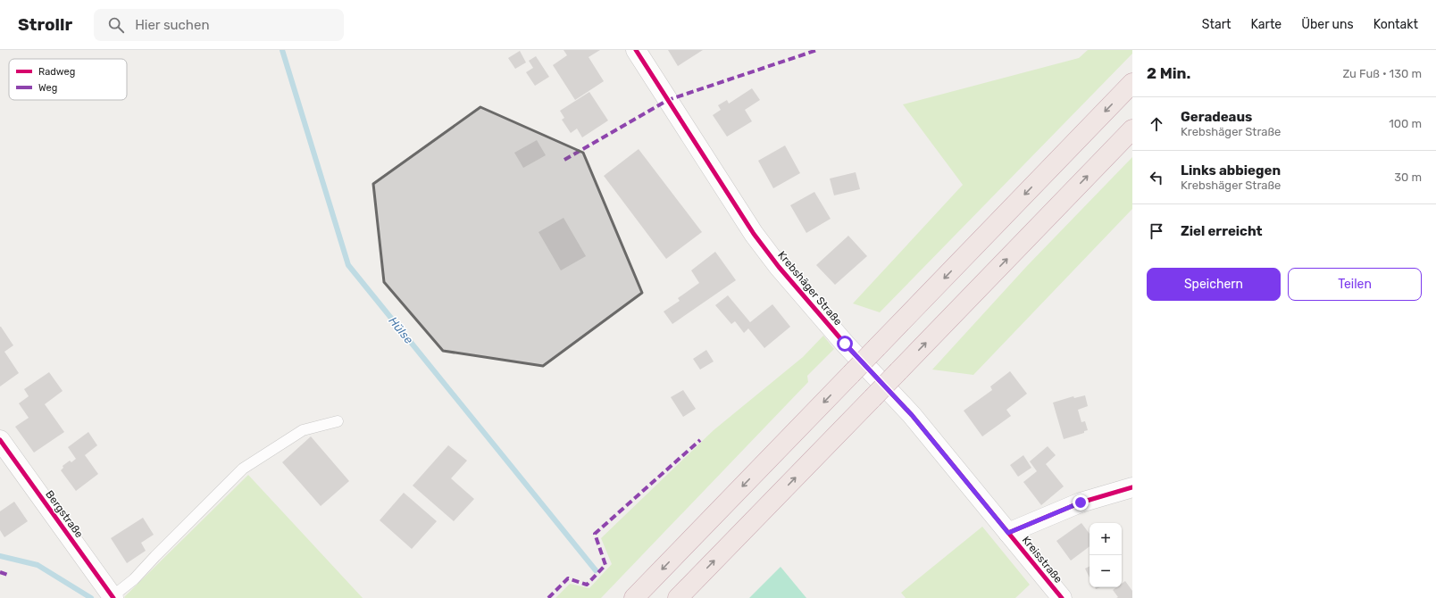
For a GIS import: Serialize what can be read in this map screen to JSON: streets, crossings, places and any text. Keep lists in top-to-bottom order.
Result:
{
  "streets": {
    "street": ["Krebshäger Straße", "Bergstraße", "Kreisstraße"]
  },
  "crossings": [
    ["Krebshäger Straße", "Kreisstraße"]
  ],
  "water": ["Hülse"],
  "legend": ["Radweg", "Weg"],
  "page": {
    "header": "Strollr",
    "search": "Hier suchen",
    "nav": [
      "Start",
      "Karte",
      "Über uns",
      "Kontakt"
    ],
    "heading": ["2 Min.", "Zu Fuß · 130 m"],
    "list": [
      ["Geradeaus", "Krebshäger Straße", "100 m"],
      ["Links abbiegen", "Krebshäger Straße", "30 m"],
      "Ziel erreicht"
    ],
    "buttons": ["Speichern", "Teilen"],
    "map_buttons": ["+", "−"]
  }
}
